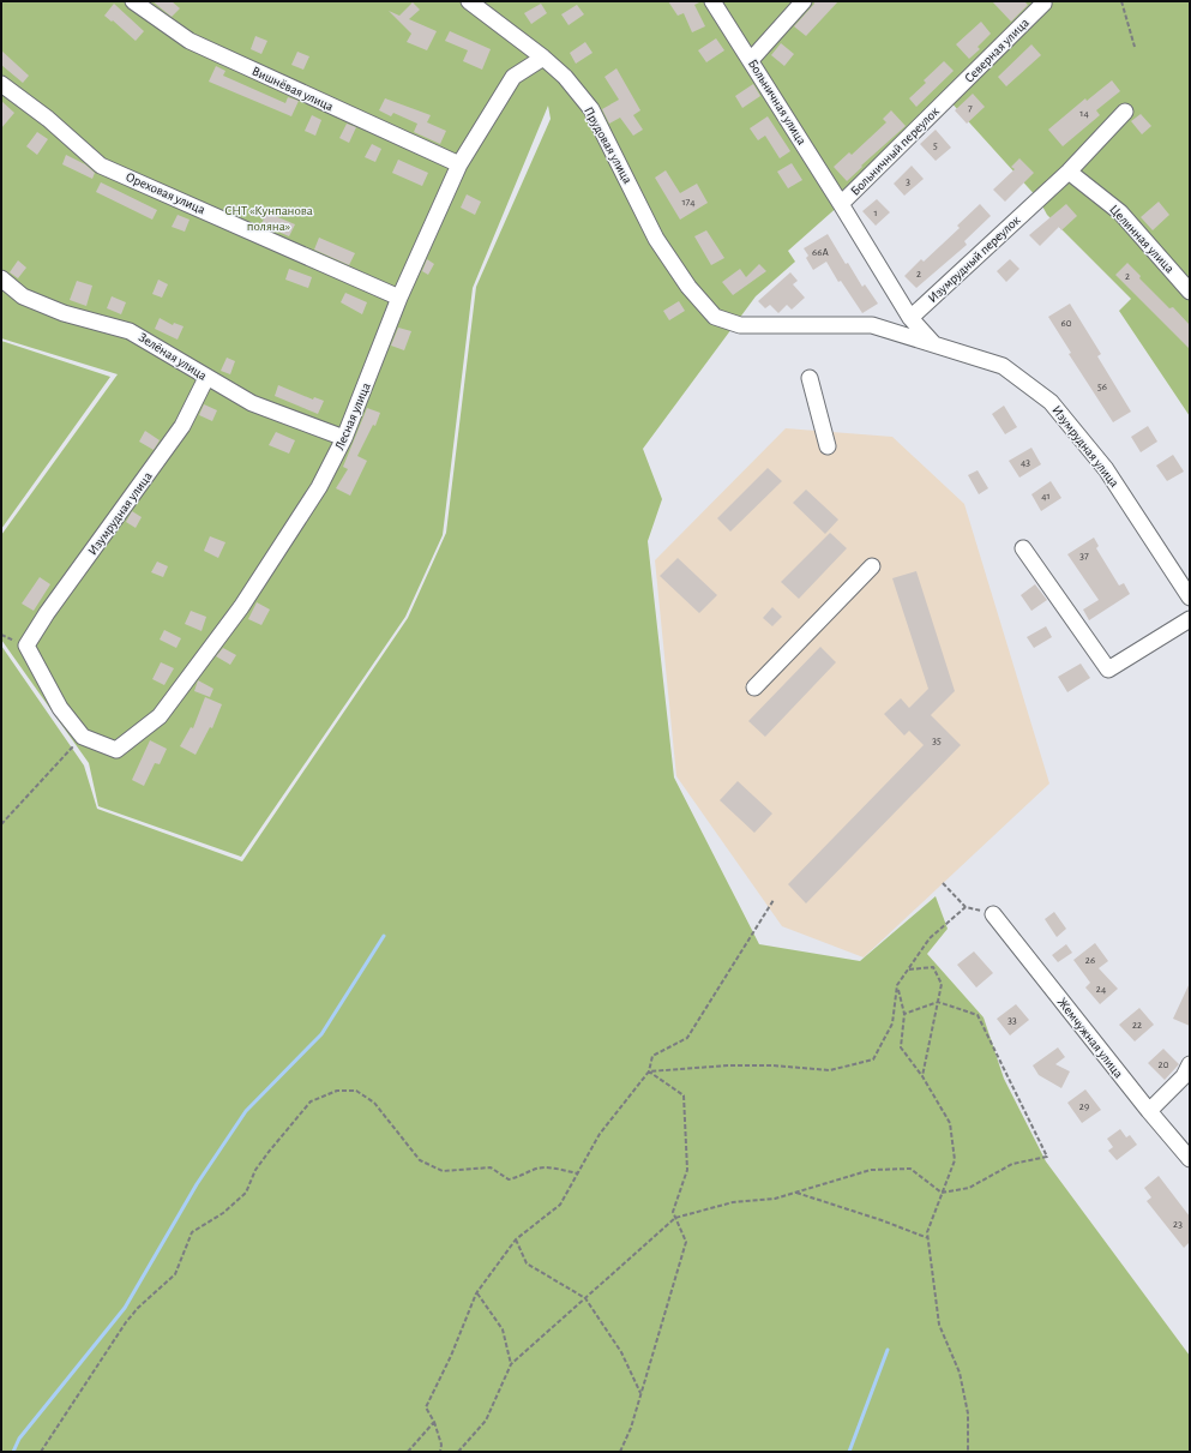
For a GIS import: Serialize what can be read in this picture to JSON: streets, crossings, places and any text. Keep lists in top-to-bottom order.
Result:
{
  "streets": {
    "street": [
      "Северная улица",
      "Вишнёвая улица",
      "Больничная улица",
      "Прудовая улица",
      "Больничный переулок",
      "Ореховая улица",
      "Целинная улица",
      "Изумрудный переулок",
      "Зелёная улица",
      "Лесная улица",
      "Изумрудная улица",
      "Жемчужная улица"
    ]
  },
  "crossings": [
    ["Северная улица", "Больничный переулок"],
    ["Вишнёвая улица", "Лесная улица"],
    ["Больничная улица", "Больничный переулок"],
    ["Больничная улица", "Изумрудная улица"],
    ["Прудовая улица", "Лесная улица"],
    ["Прудовая улица", "Изумрудная улица"],
    ["Больничный переулок", "Изумрудная улица"],
    ["Ореховая улица", "Лесная улица"],
    ["Целинная улица", "Изумрудный переулок"],
    ["Изумрудный переулок", "Изумрудная улица"],
    ["Зелёная улица", "Лесная улица"],
    ["Зелёная улица", "Изумрудная улица"],
    ["Лесная улица", "Изумрудная улица"]
  ],
  "parks": ["СНТ «Кунпанова поляна»"],
  "house_numbers": [
    "7",
    "14",
    "5",
    "3",
    "174",
    "1",
    "66А",
    "2",
    "2",
    "60",
    "56",
    "43",
    "41",
    "37",
    "35",
    "26",
    "24",
    "33",
    "22",
    "20",
    "29",
    "23"
  ]
}
